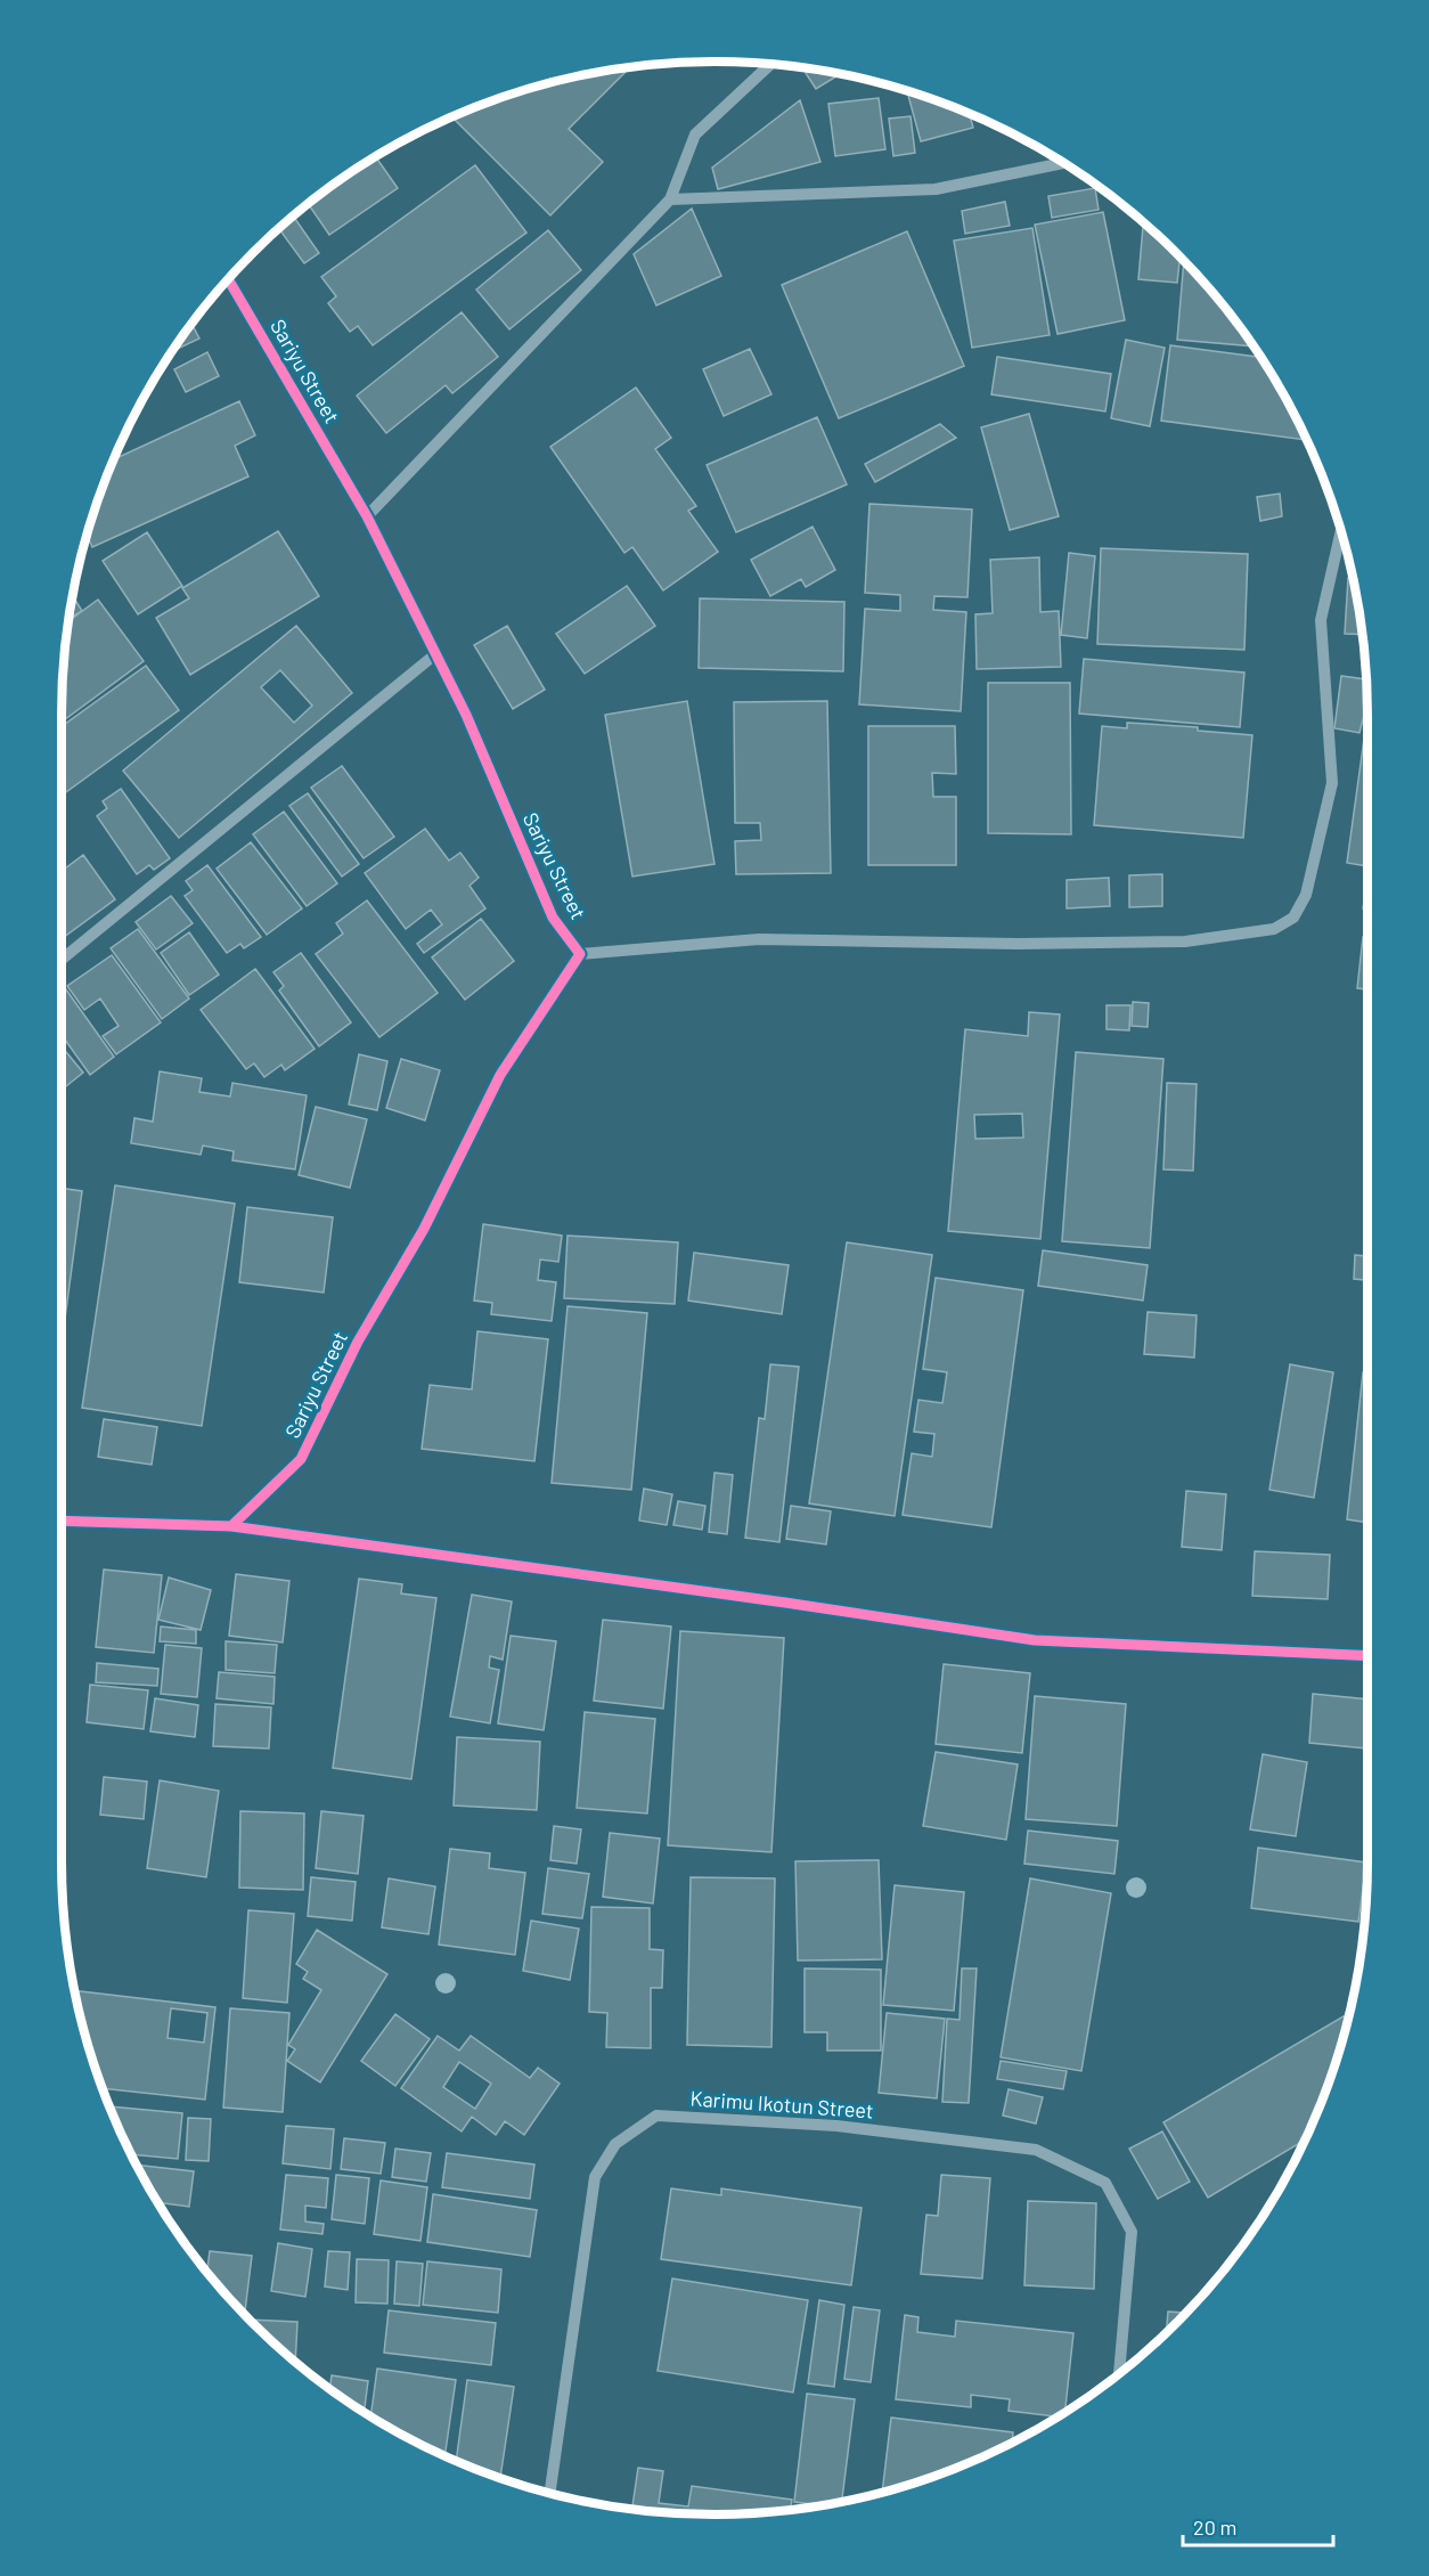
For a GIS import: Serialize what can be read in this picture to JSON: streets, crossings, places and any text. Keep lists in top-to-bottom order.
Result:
{
  "streets": {
    "street": ["Sariyu Street", "Karimu Ikotun Street"]
  },
  "scale_bar": "20 m"
}
